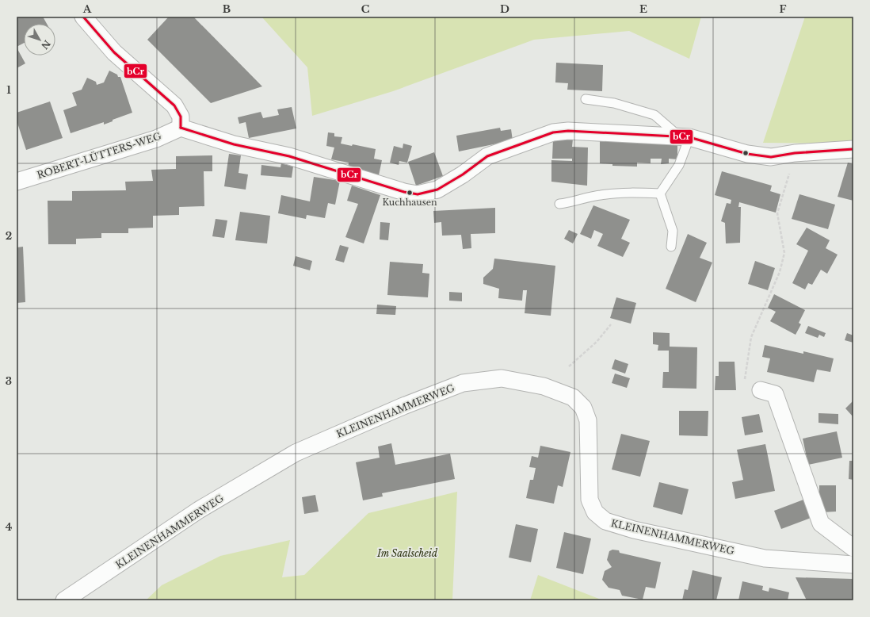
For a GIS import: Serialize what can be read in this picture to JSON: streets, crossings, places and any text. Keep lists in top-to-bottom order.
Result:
{
  "streets": {
    "street": ["ROBERT-LÜTTERS-WEG", "KLEINENHAMMERWEG"]
  },
  "parks": ["Im Saalscheid"],
  "places": ["Kuchhausen"],
  "lines": ["transit line bCr"],
  "north": "bottom right",
  "grid": {
    "columns": [
      "A",
      "B",
      "C",
      "D",
      "E",
      "F"
    ],
    "rows": [
      "1",
      "2",
      "3",
      "4"
    ]
  }
}
